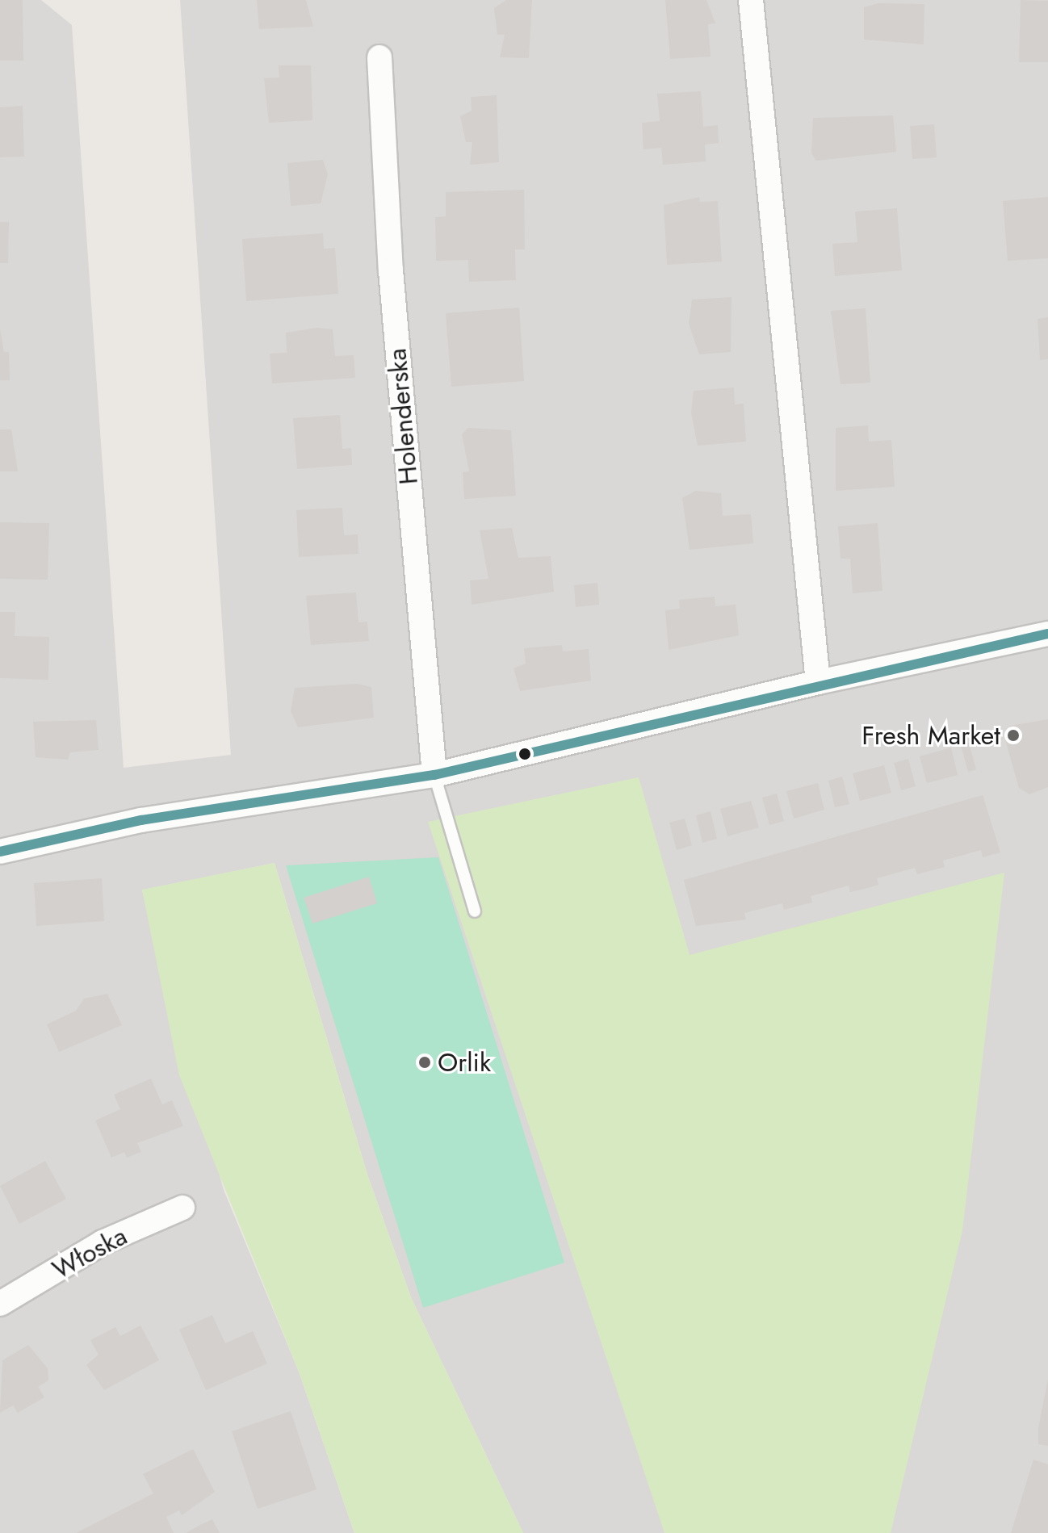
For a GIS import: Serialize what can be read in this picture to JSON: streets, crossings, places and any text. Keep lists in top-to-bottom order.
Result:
{
  "streets": {
    "street": ["Holenderska", "Włoska"]
  },
  "places": ["Fresh Market", "Orlik"]
}
